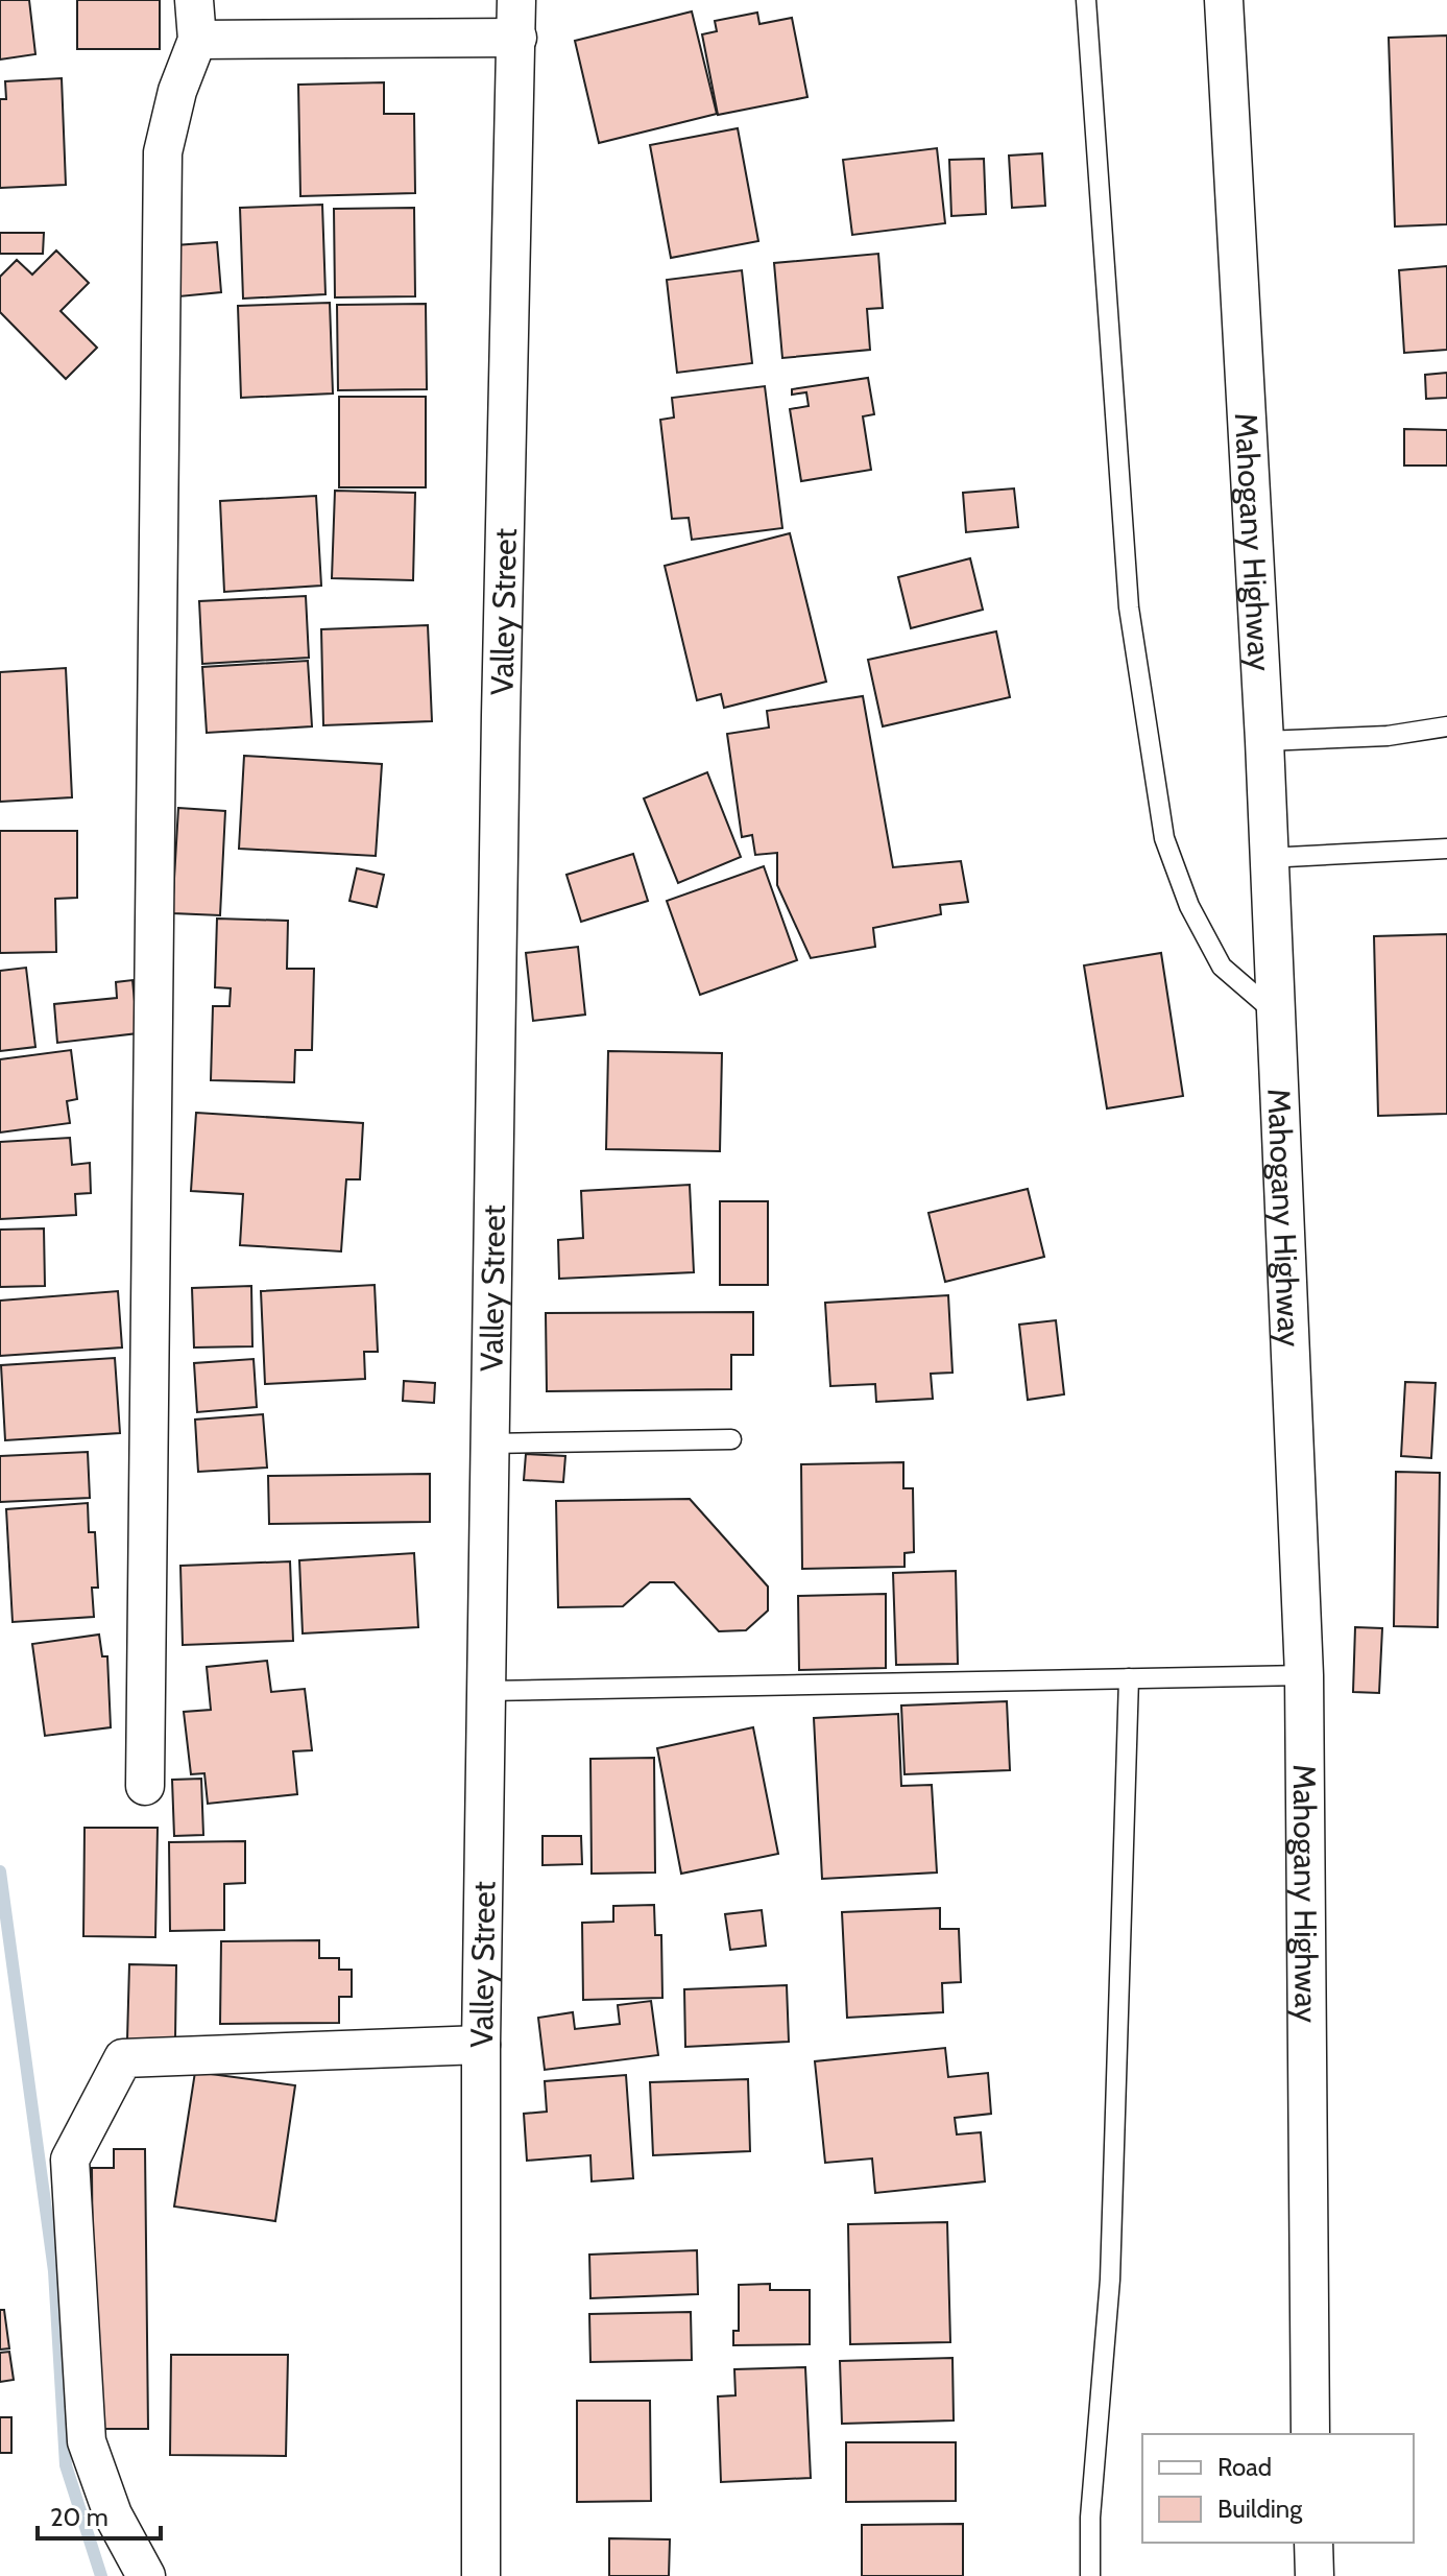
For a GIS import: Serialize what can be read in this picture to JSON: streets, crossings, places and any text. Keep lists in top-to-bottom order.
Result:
{
  "streets": {
    "street": ["Mahogany Highway", "Valley Street"]
  },
  "legend": ["Road", "Building"],
  "scale_bar": "20 m"
}
